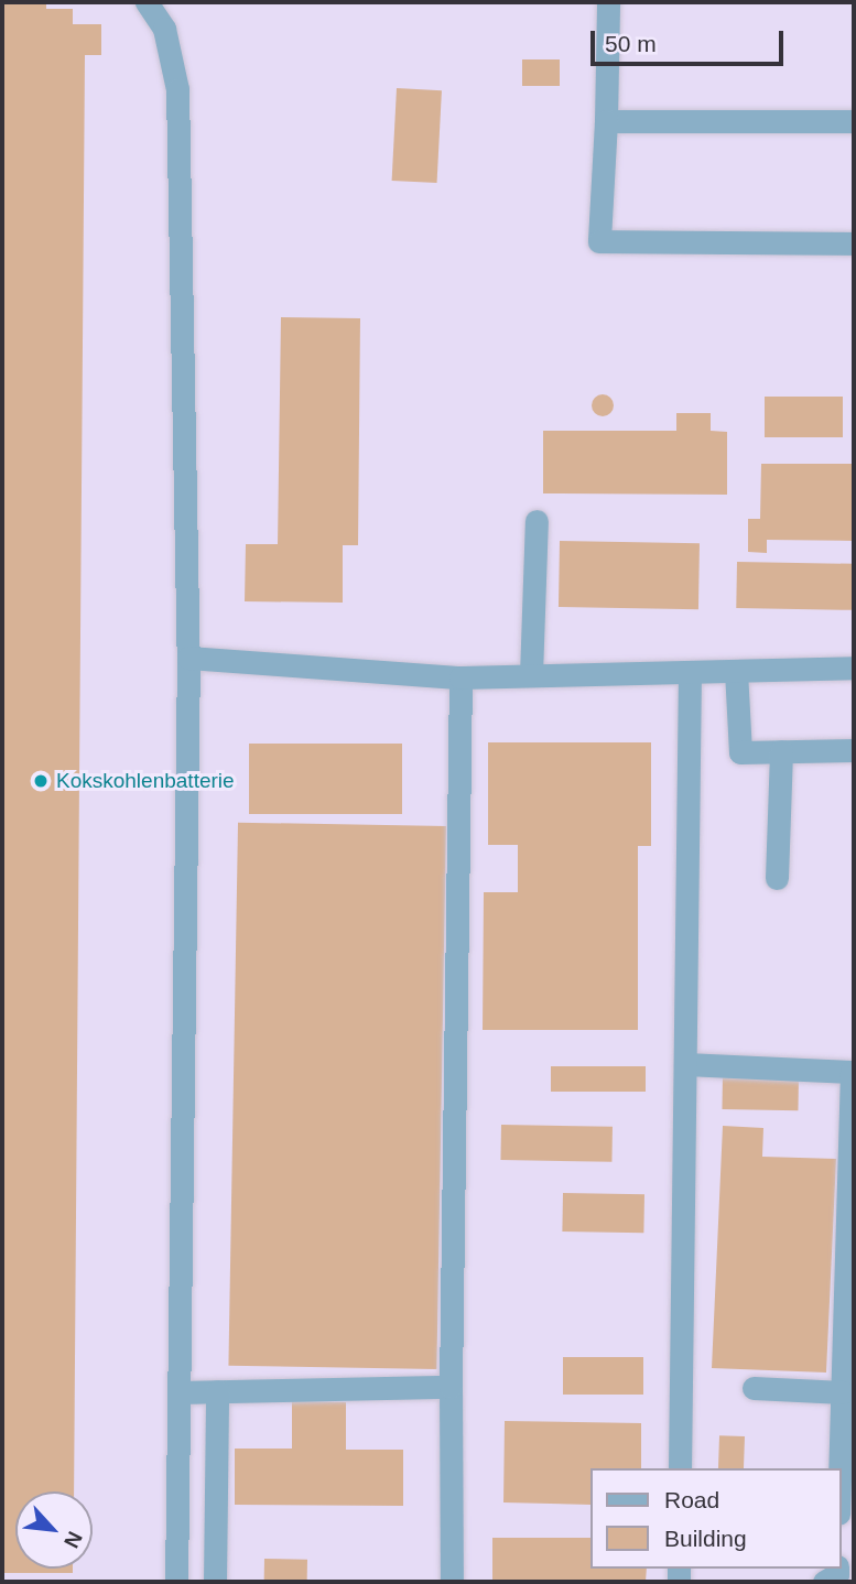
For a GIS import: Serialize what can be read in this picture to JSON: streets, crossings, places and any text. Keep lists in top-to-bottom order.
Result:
{
  "places": ["Kokskohlenbatterie"],
  "legend": ["Road", "Building"],
  "scale_bar": "50 m",
  "north": "bottom right"
}
